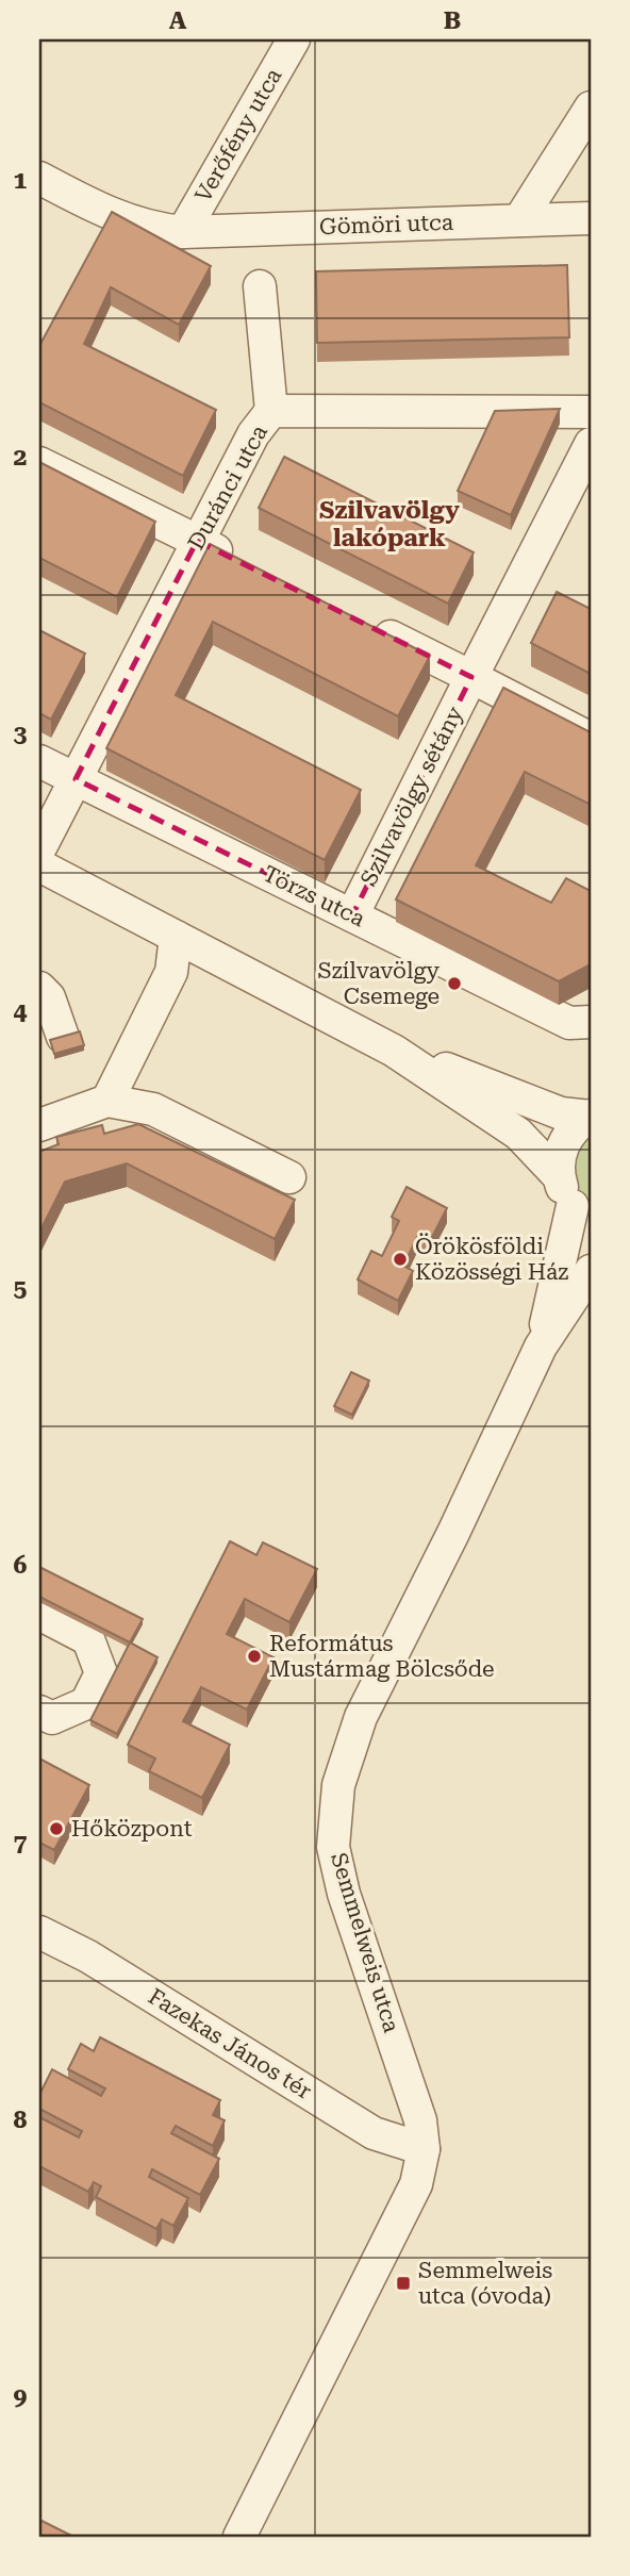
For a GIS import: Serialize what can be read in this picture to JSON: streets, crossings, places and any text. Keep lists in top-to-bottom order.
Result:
{
  "streets": {
    "street": [
      "Verőfény utca",
      "Gömöri utca",
      "Duránci utca",
      "Szilvavölgy sétány",
      "Törzs utca",
      "Semmelweis utca",
      "Fazekas János tér"
    ]
  },
  "crossings": [
    ["Verőfény utca", "Gömöri utca"],
    ["Duránci utca", "Törzs utca"],
    ["Szilvavölgy sétány", "Törzs utca"],
    ["Semmelweis utca", "Fazekas János tér"]
  ],
  "districts": ["Szilvavölgy lakópark"],
  "places": {
    "other": [
      "Szílvavölgy Csemege",
      "Örökösföldi Közösségi Ház",
      "Református Mustármag Bölcsőde",
      "Hőközpont"
    ],
    "transit": ["Semmelweis utca (óvoda)"]
  },
  "grid": {
    "columns": ["A", "B"],
    "rows": [
      "1",
      "2",
      "3",
      "4",
      "5",
      "6",
      "7",
      "8",
      "9"
    ]
  }
}
